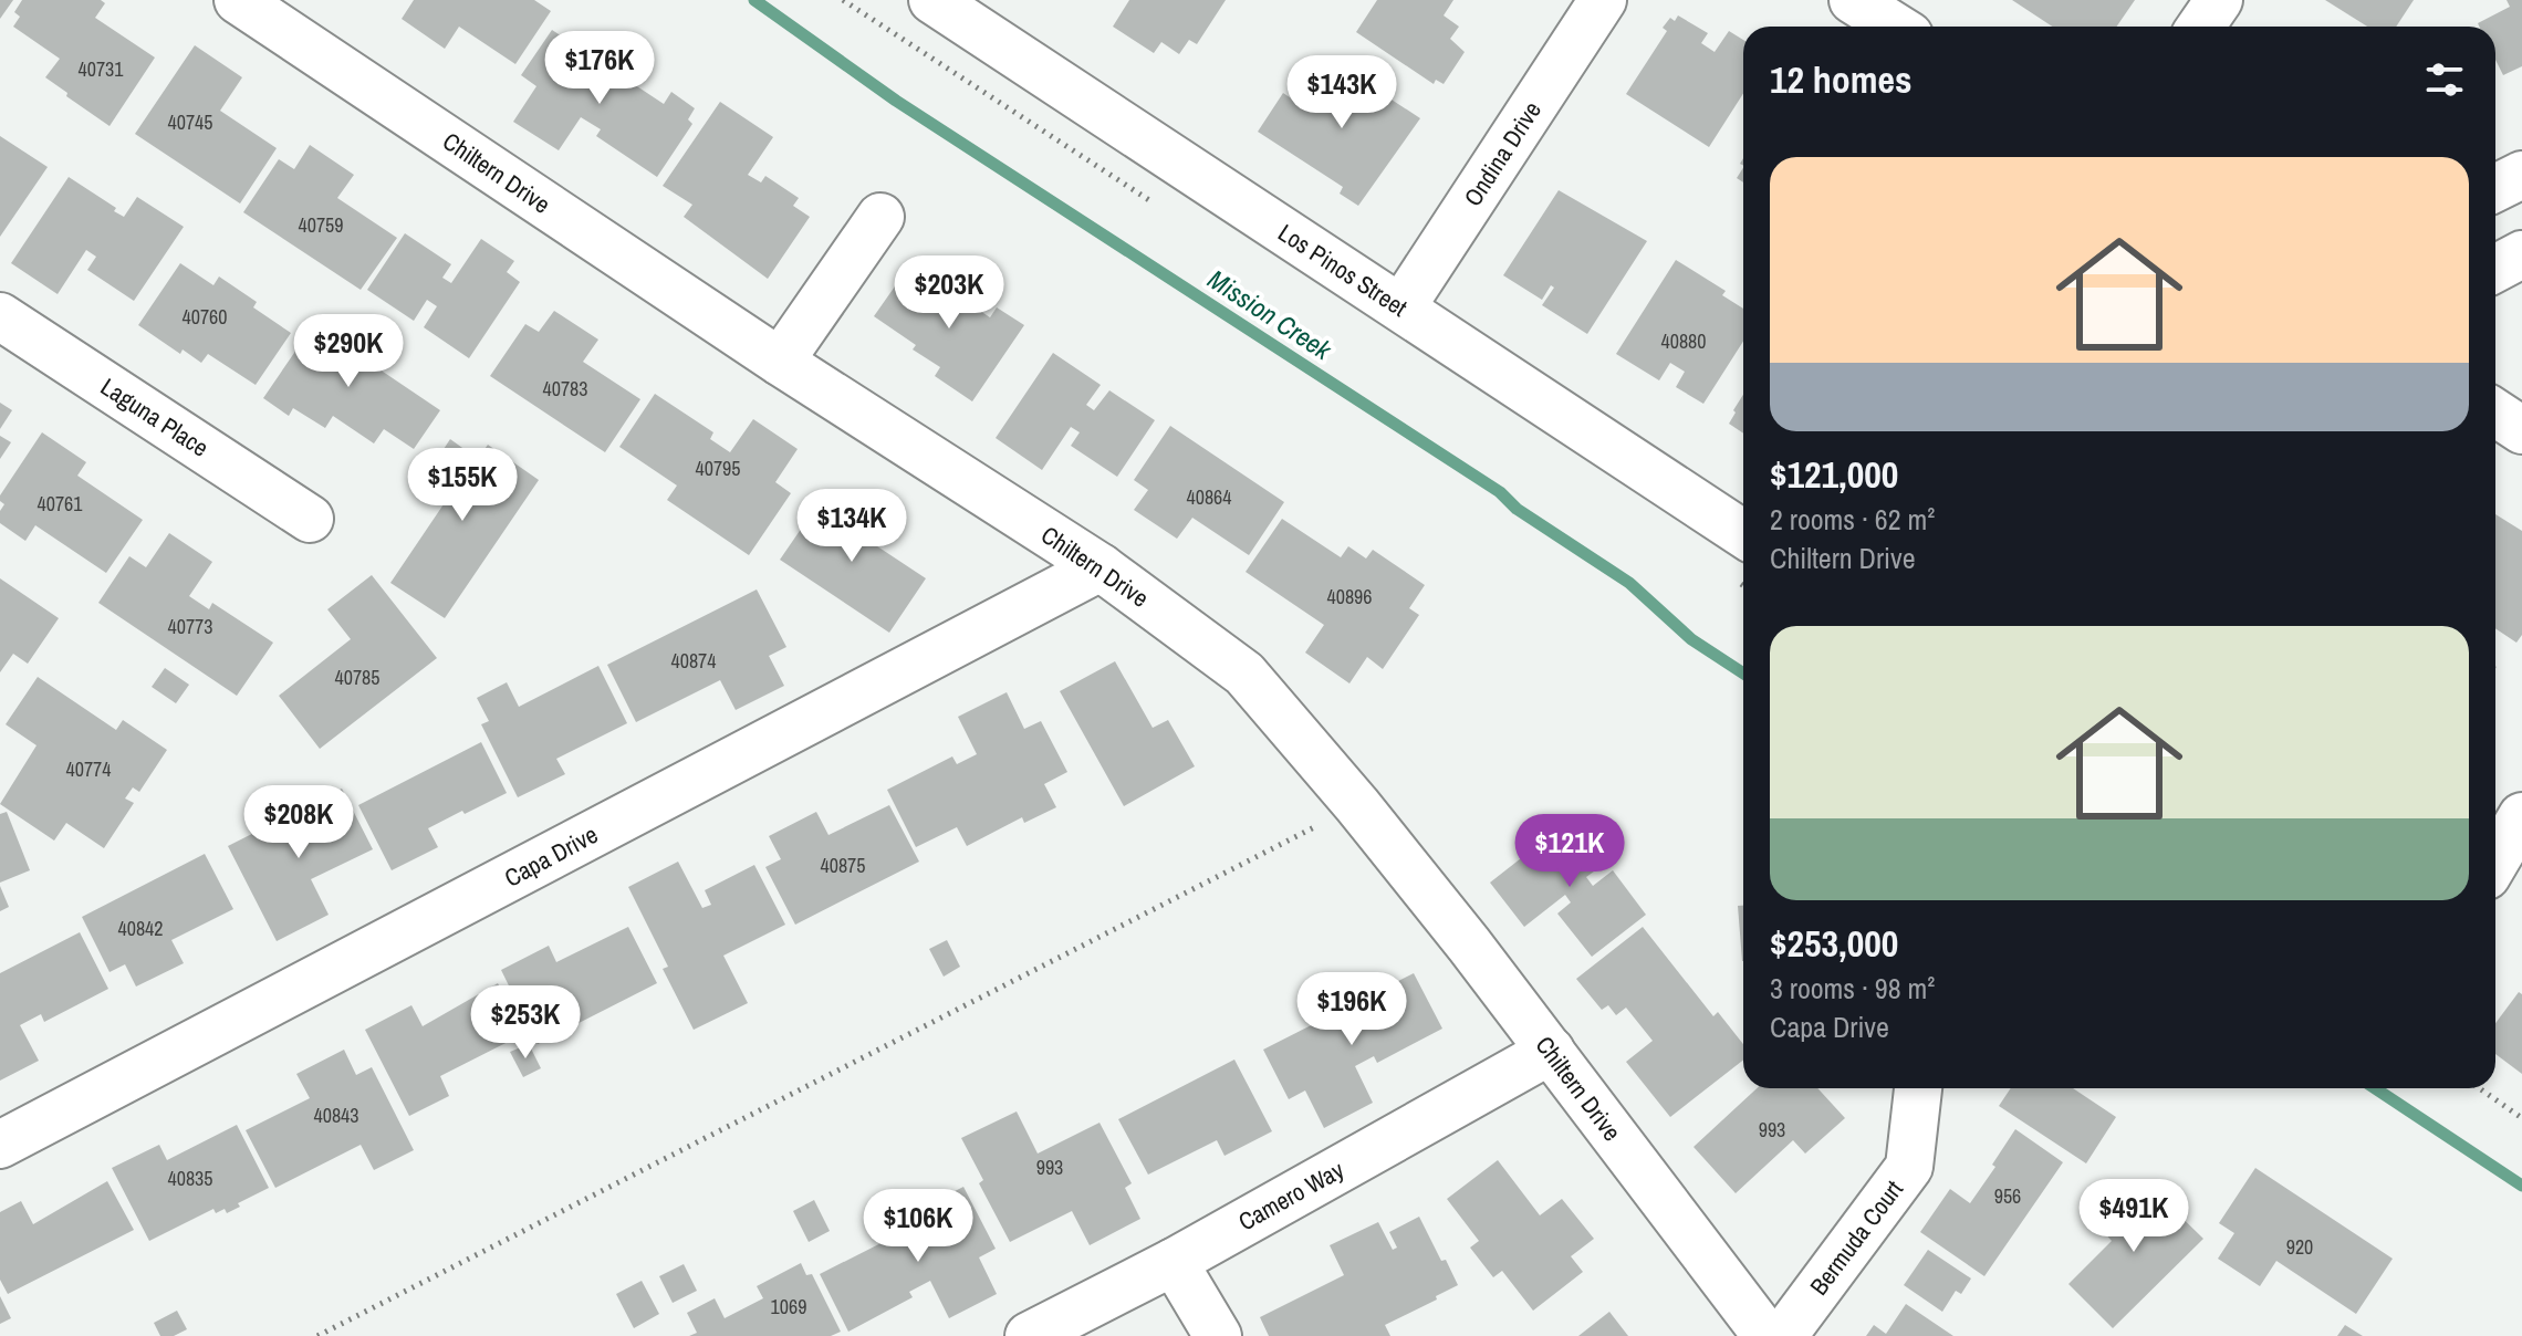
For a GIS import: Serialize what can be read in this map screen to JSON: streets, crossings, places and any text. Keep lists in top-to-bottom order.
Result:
{
  "streets": {
    "street": [
      "Ondina Drive",
      "Chiltern Drive",
      "Los Pinos Street",
      "Laguna Place",
      "Capa Drive",
      "Camero Way",
      "Bermuda Court"
    ]
  },
  "crossings": [
    ["Ondina Drive", "Los Pinos Street"],
    ["Chiltern Drive", "Capa Drive"],
    ["Chiltern Drive", "Camero Way"]
  ],
  "water": ["Mission Creek"],
  "house_numbers": [
    "40731",
    "40745",
    "40759",
    "40760",
    "40880",
    "40783",
    "40795",
    "40864",
    "40761",
    "40896",
    "40773",
    "40874",
    "40785",
    "40774",
    "40875",
    "40842",
    "40843",
    "993",
    "993",
    "40835",
    "956",
    "920",
    "1069"
  ],
  "page": {
    "heading": "12 homes",
    "price": [
      "$176K",
      "$143K",
      "$203K",
      "$290K",
      "$155K",
      "$134K",
      "$208K",
      "$121K",
      "$196K",
      "$253K",
      "$491K",
      "$106K"
    ],
    "list": [
      {
        "name": "$121,000",
        "note": "2 rooms · 62 m² · Chiltern Drive"
      },
      {
        "name": "$253,000",
        "note": "3 rooms · 98 m² · Capa Drive"
      }
    ]
  }
}
